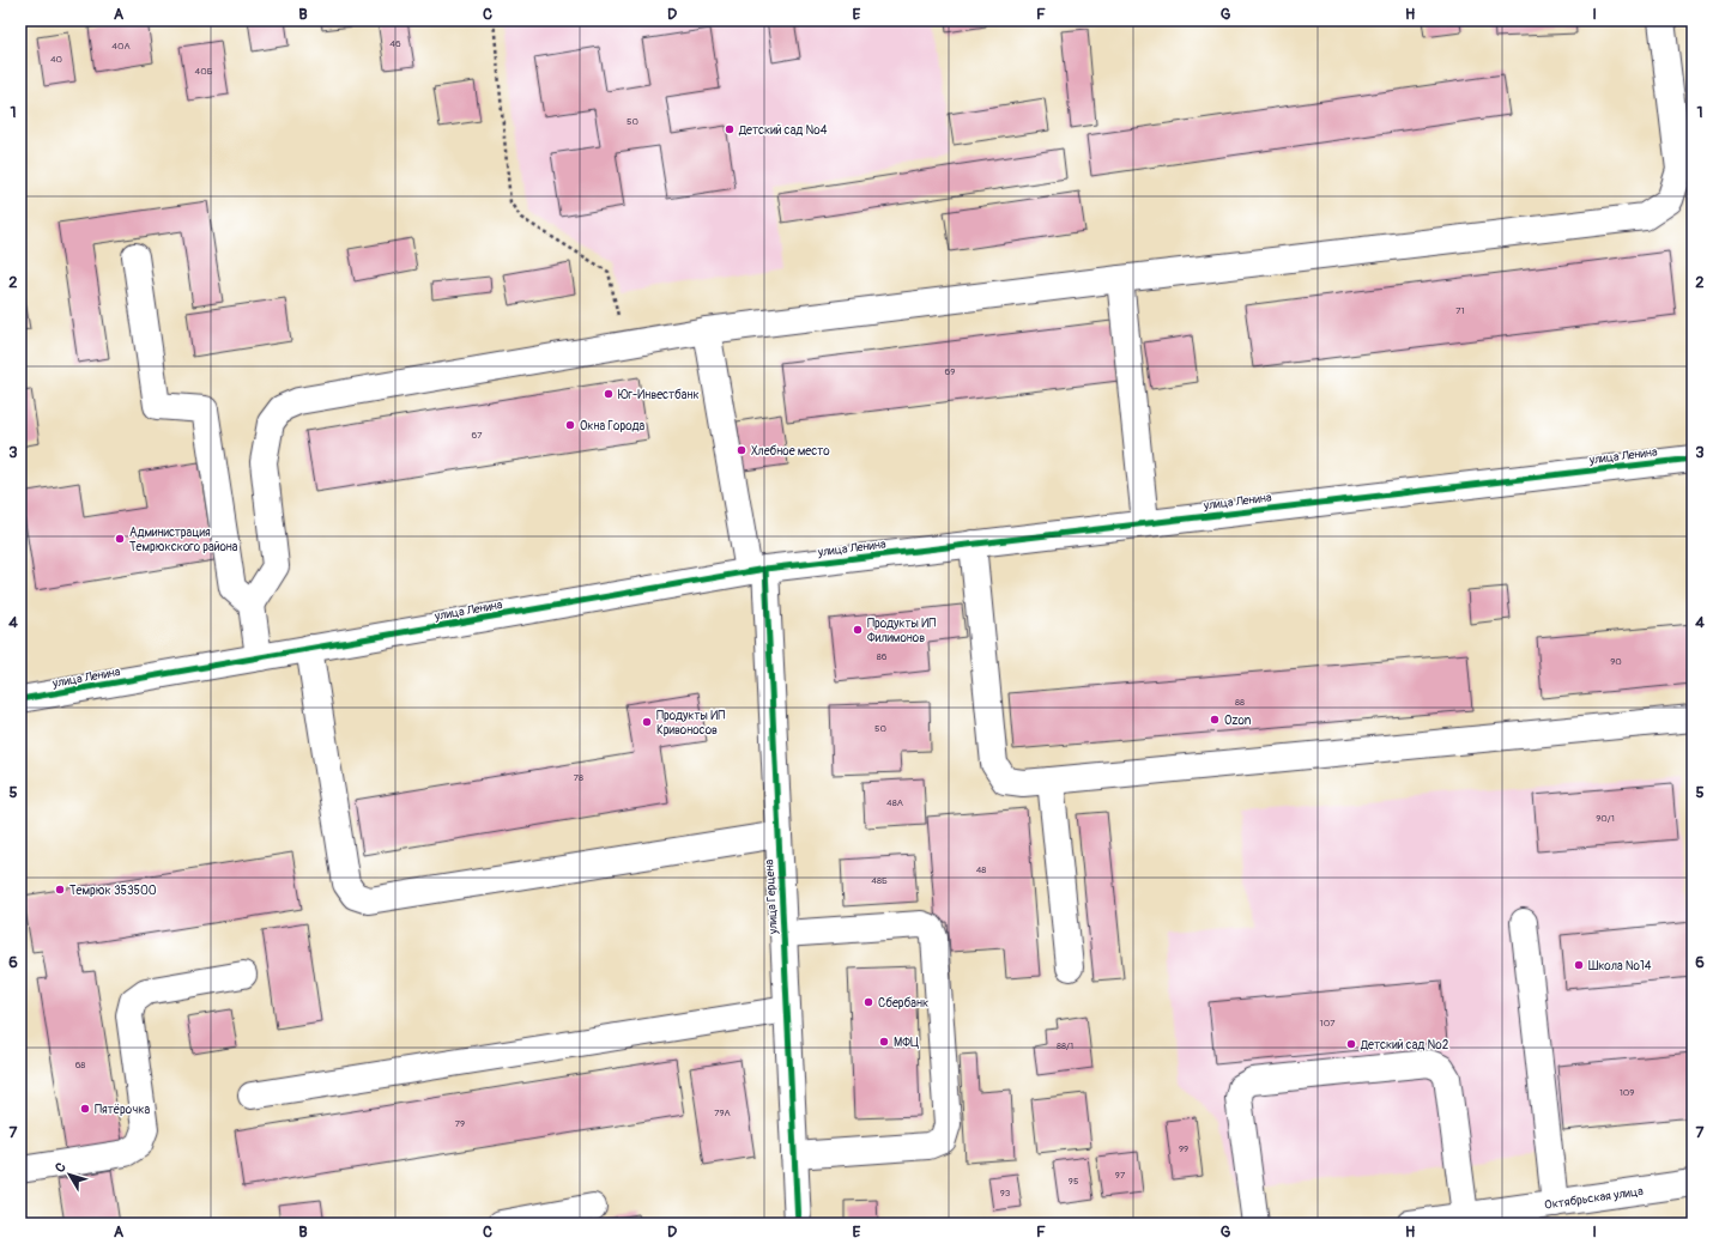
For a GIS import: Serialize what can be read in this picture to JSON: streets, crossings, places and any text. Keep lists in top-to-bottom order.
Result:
{
  "streets": {
    "street": ["улица Ленина", "улица Герцена", "Октябрьская улица"]
  },
  "crossings": [
    ["улица Ленина", "улица Герцена"]
  ],
  "places": [
    "Детский сад №4",
    "Юг-Инвестбанк",
    "Окна Города",
    "Хлебное место",
    "Администрация Темрюкского района",
    "Продукты ИП Филимонов",
    "Ozon",
    "Продукты ИП Кривоносов",
    "Темрюк 353500",
    "Школа №14",
    "Сбербанк",
    "МФЦ",
    "Детский сад №2",
    "Пятёрочка"
  ],
  "house_numbers": [
    "46",
    "40А",
    "40",
    "40Б",
    "50",
    "71",
    "69",
    "67",
    "86",
    "90",
    "88",
    "50",
    "78",
    "48А",
    "90/1",
    "48",
    "48Б",
    "107",
    "88/1",
    "68",
    "109",
    "79А",
    "79",
    "99",
    "97",
    "95",
    "93"
  ],
  "north": "top left",
  "grid": {
    "columns": [
      "A",
      "B",
      "C",
      "D",
      "E",
      "F",
      "G",
      "H",
      "I"
    ],
    "rows": [
      "1",
      "2",
      "3",
      "4",
      "5",
      "6",
      "7"
    ]
  }
}
